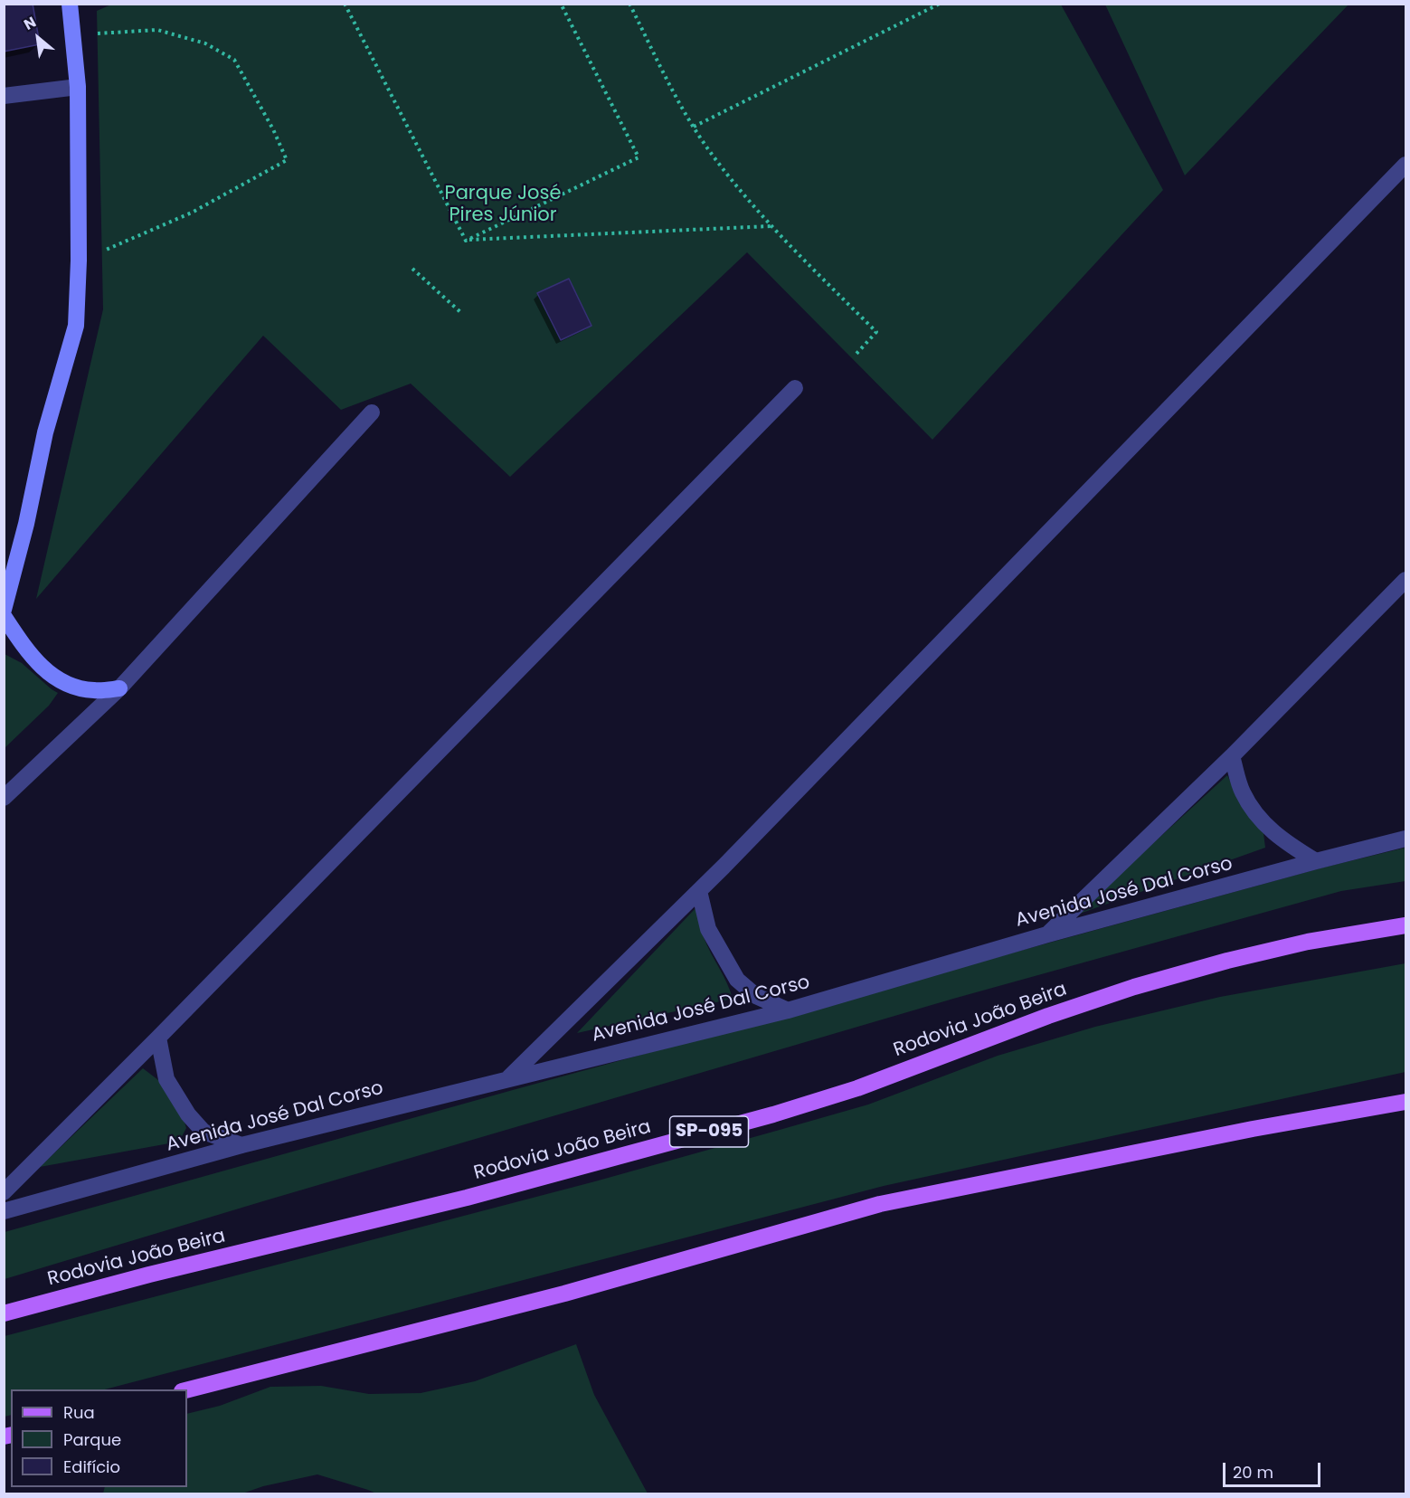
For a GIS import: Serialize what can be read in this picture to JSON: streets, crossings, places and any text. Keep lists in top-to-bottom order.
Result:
{
  "streets": {
    "main road": ["Rodovia João Beira", "SP-095"],
    "street": ["Avenida José Dal Corso"]
  },
  "parks": ["Parque José Pires Júnior"],
  "legend": ["Rua", "Parque", "Edifício"],
  "scale_bar": "20 m",
  "north": "top left"
}
